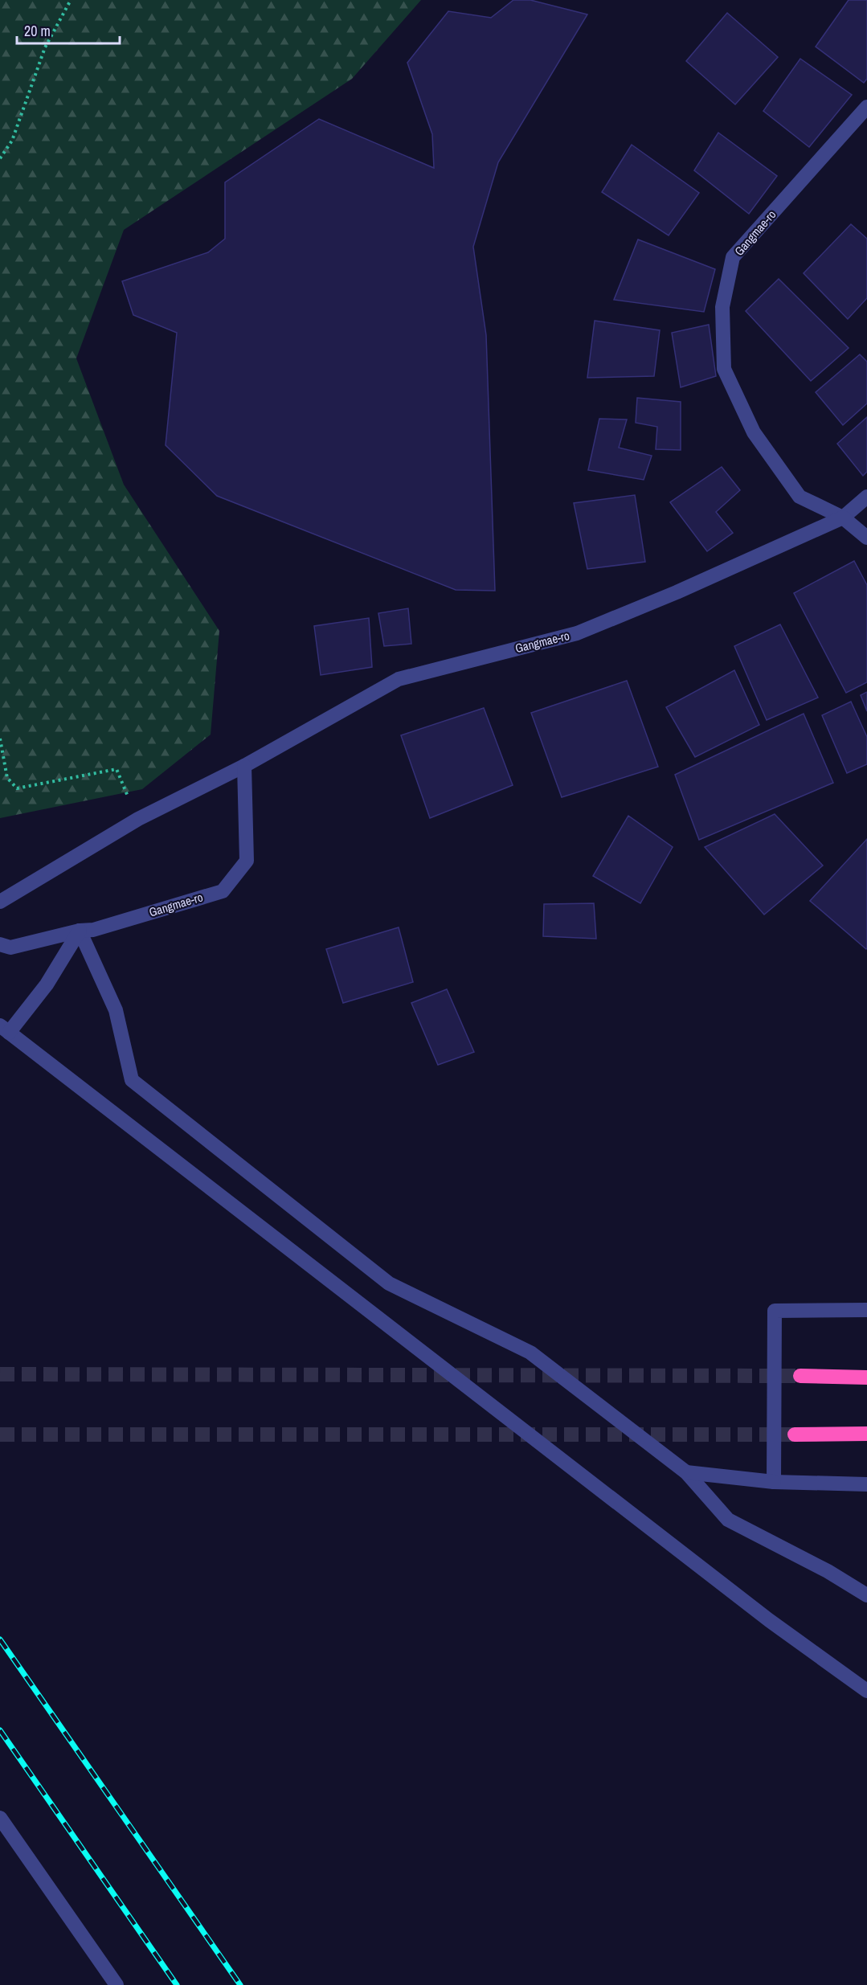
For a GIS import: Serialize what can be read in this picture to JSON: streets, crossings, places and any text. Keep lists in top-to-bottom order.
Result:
{
  "streets": {
    "street": ["Gangmae-ro"]
  },
  "scale_bar": "20 m"
}
